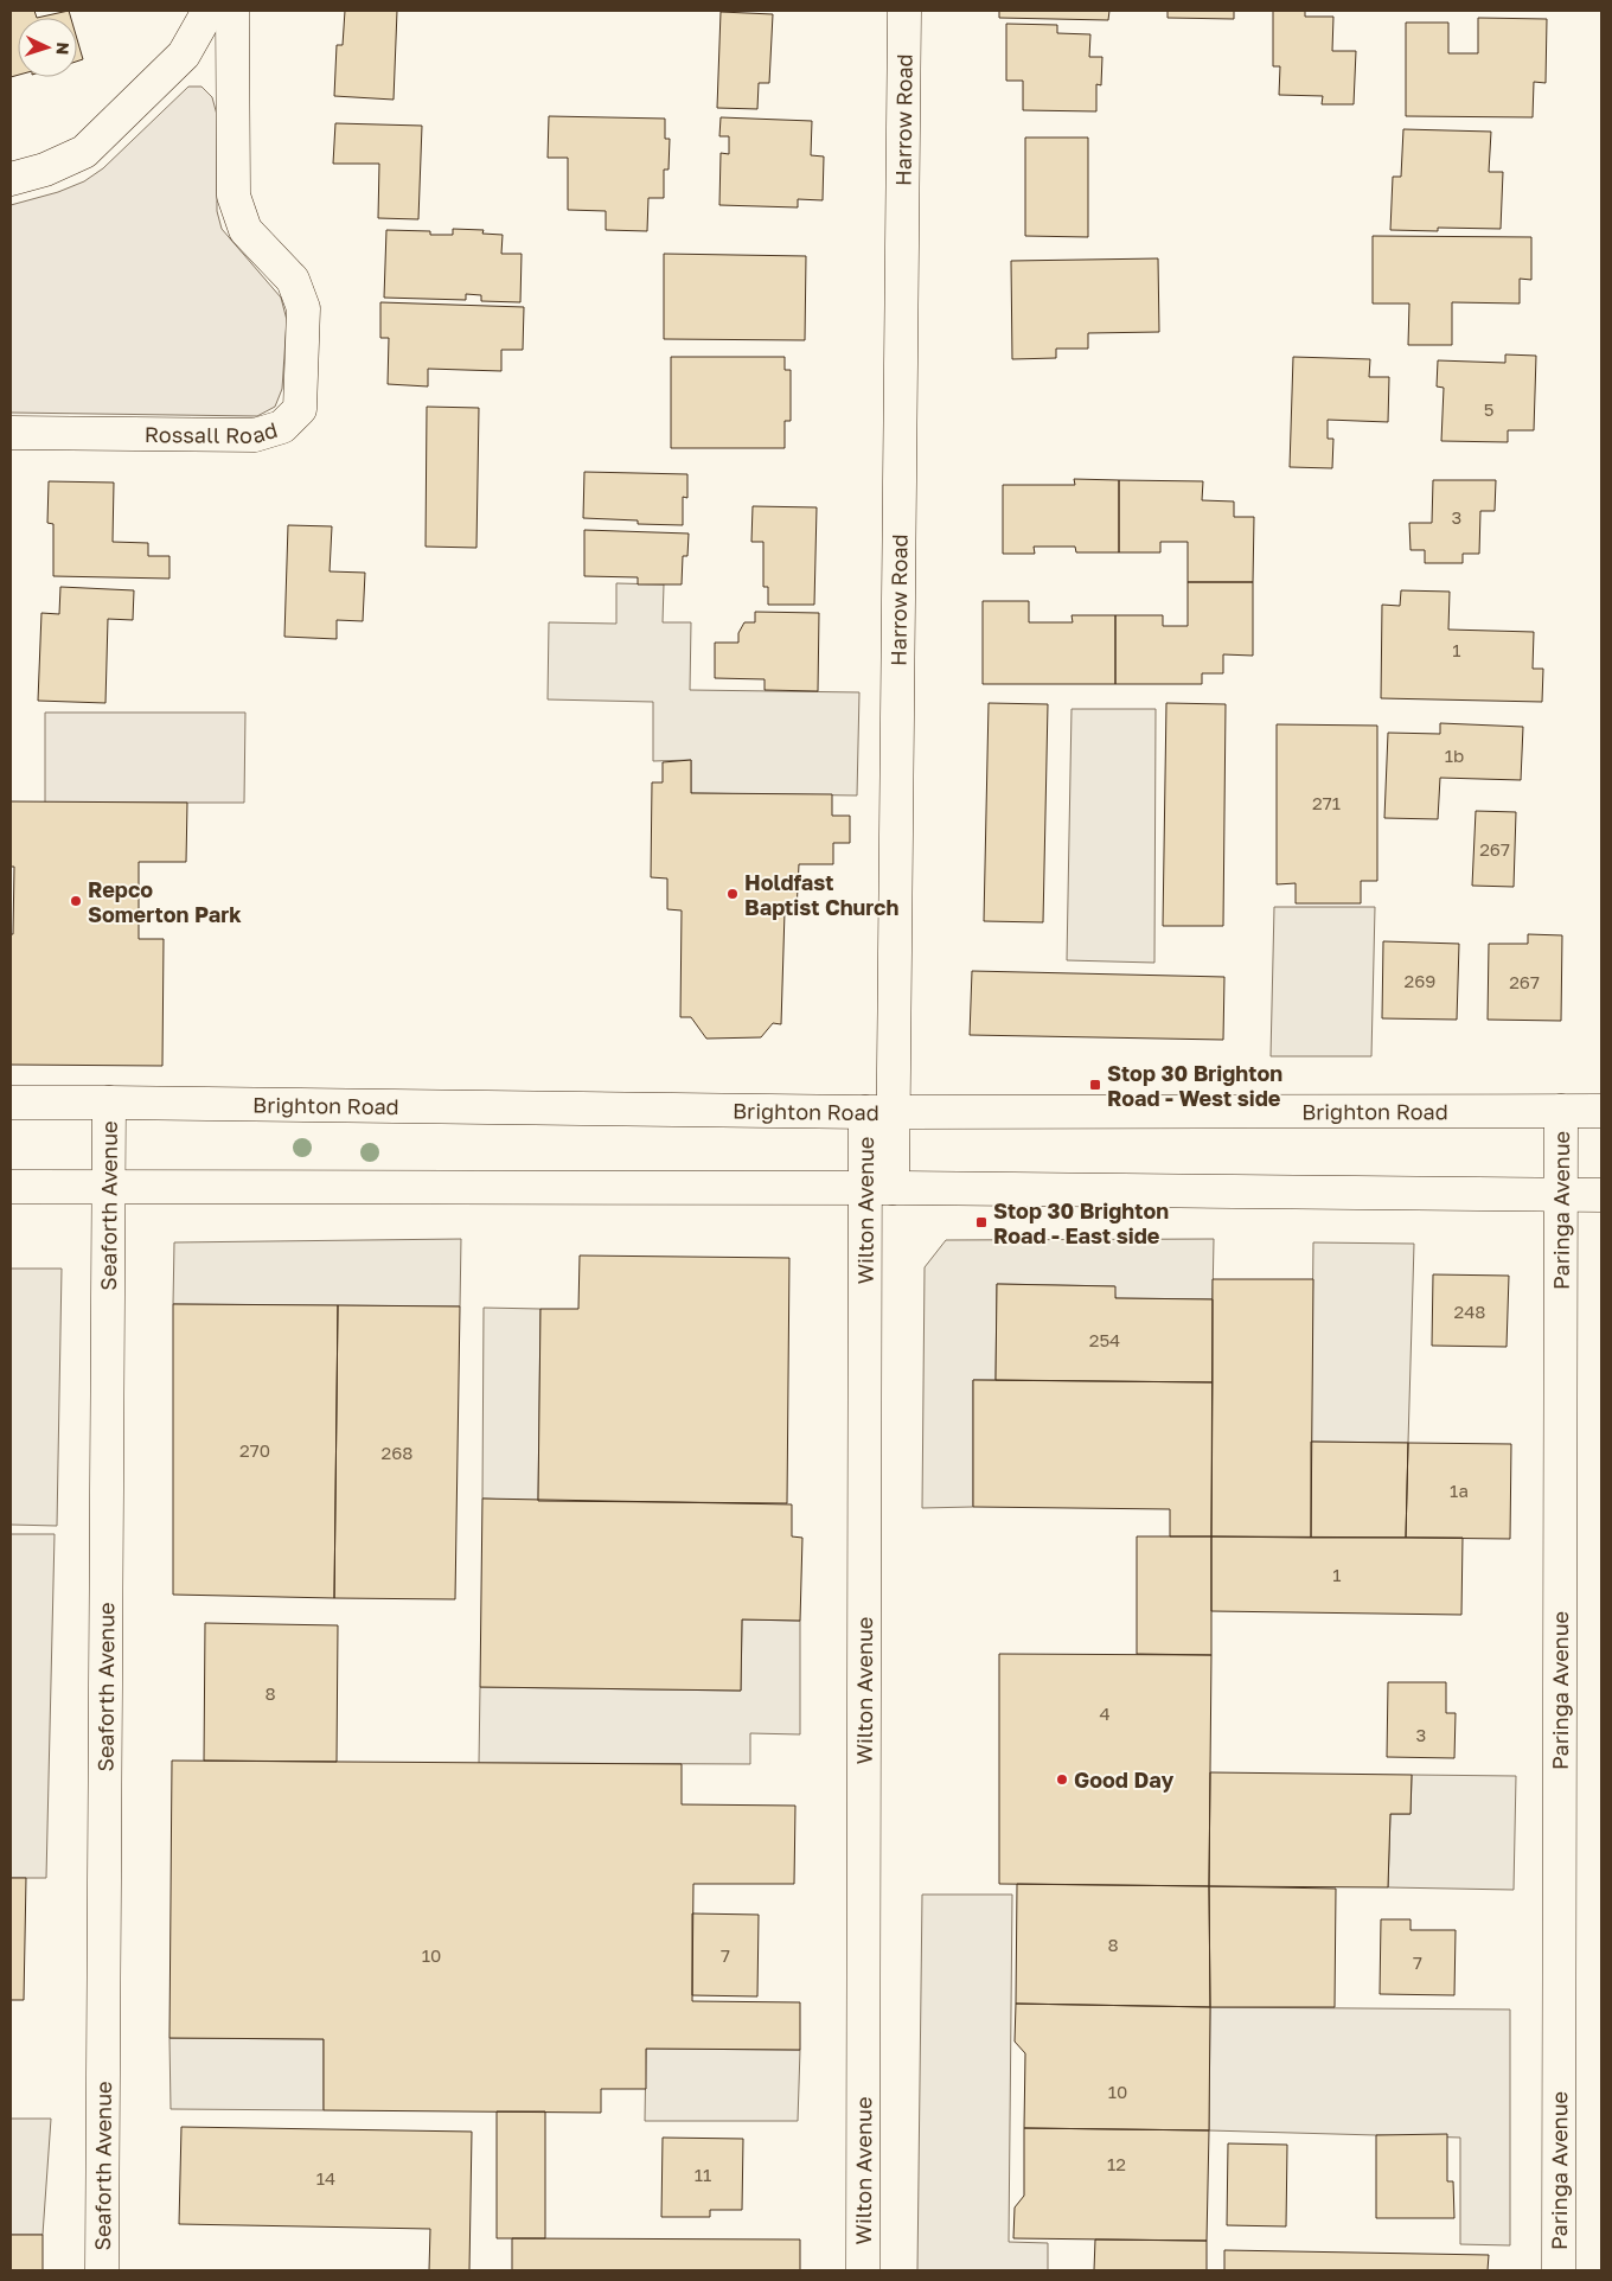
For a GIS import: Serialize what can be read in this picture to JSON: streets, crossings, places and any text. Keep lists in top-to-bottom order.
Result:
{
  "streets": {
    "street": [
      "Harrow Road",
      "Rossall Road",
      "Brighton Road",
      "Seaforth Avenue",
      "Paringa Avenue",
      "Wilton Avenue"
    ]
  },
  "crossings": [
    ["Harrow Road", "Brighton Road"],
    ["Harrow Road", "Wilton Avenue"],
    ["Brighton Road", "Seaforth Avenue"],
    ["Brighton Road", "Paringa Avenue"]
  ],
  "places": {
    "other": ["Holdfast Baptist Church", "Repco Somerton Park", "Good Day"],
    "transit": ["Stop 30 Brighton Road - West side", "Stop 30 Brighton Road - East side"]
  },
  "house_numbers": [
    "5",
    "3",
    "1",
    "1b",
    "271",
    "267",
    "269",
    "267",
    "248",
    "254",
    "270",
    "268",
    "1a",
    "1",
    "8",
    "4",
    "3",
    "8",
    "10",
    "7",
    "7",
    "10",
    "12",
    "11",
    "14"
  ],
  "north": "right"
}
